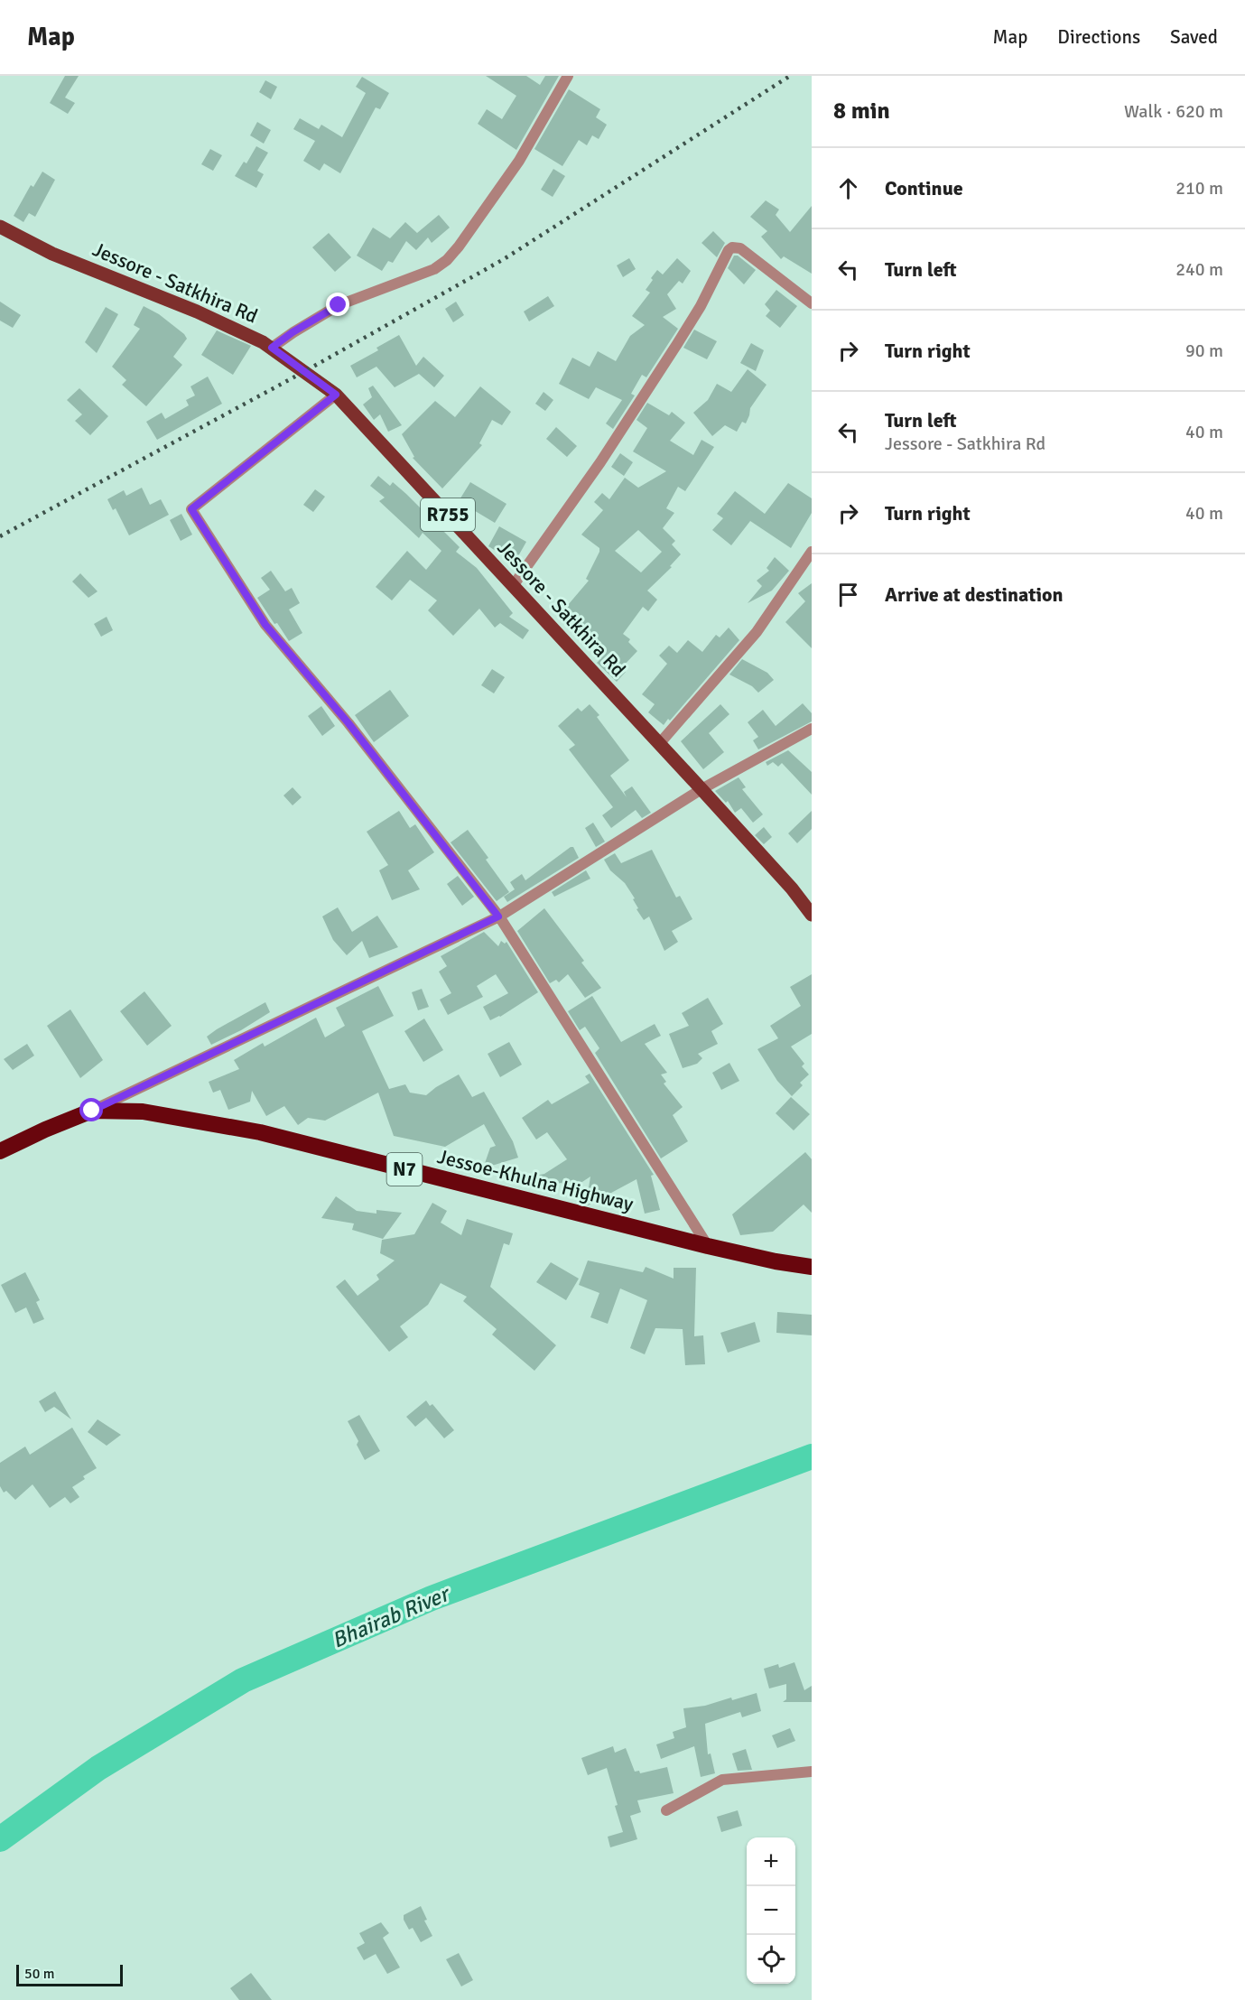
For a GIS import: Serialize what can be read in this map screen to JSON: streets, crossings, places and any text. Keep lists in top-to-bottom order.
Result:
{
  "streets": {
    "highway": ["N7", "Jessoe-Khulna Highway"],
    "main road": ["Jessore - Satkhira Rd", "R755"]
  },
  "water": ["Bhairab River"],
  "scale_bar": "50 m",
  "page": {
    "header": "Map",
    "nav": ["Map", "Directions", "Saved"],
    "heading": ["8 min", "Walk · 620 m"],
    "list": [
      ["Continue", "210 m"],
      ["Turn left", "240 m"],
      ["Turn right", "90 m"],
      ["Turn left", "Jessore - Satkhira Rd", "40 m"],
      ["Turn right", "40 m"],
      "Arrive at destination"
    ],
    "map_buttons": ["+", "−"],
    "scale": "50 m"
  }
}
